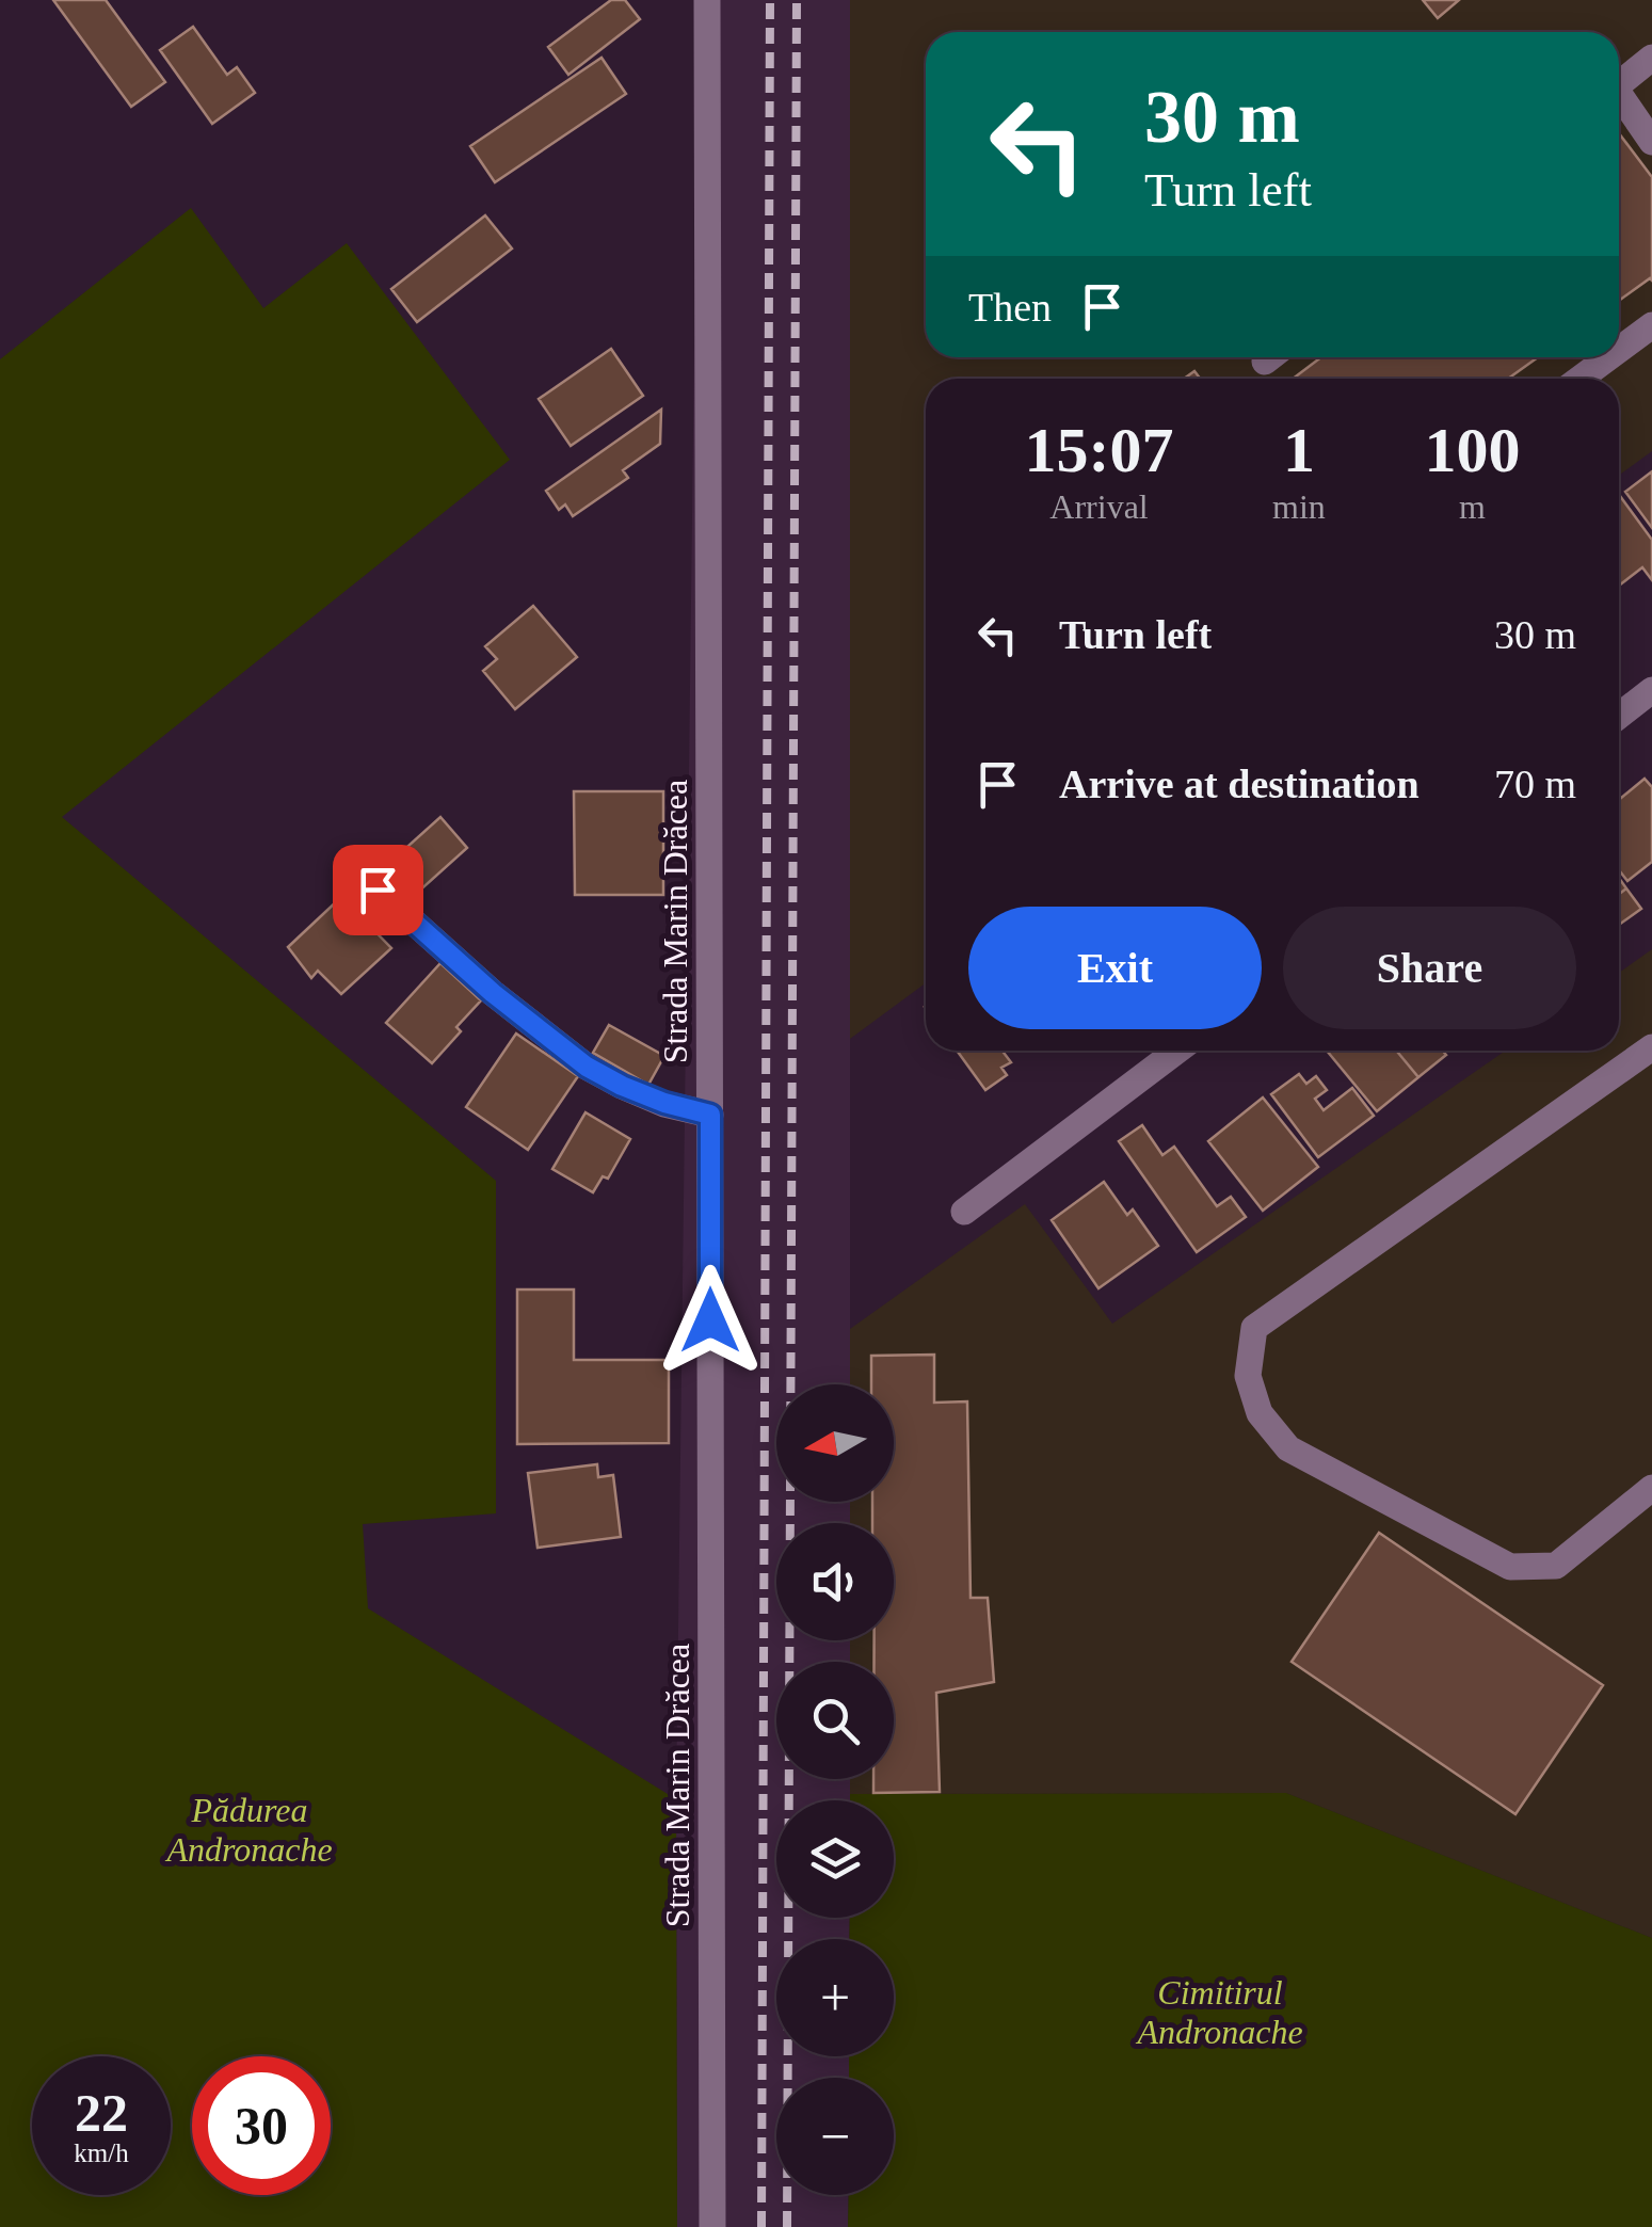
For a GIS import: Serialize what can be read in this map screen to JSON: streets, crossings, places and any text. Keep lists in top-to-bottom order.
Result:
{
  "streets": {
    "street": ["Strada Marin Drăcea"]
  },
  "parks": ["Pădurea Andronache", "Cimitirul Andronache"],
  "north": "left",
  "page": {
    "turn": ["30 m", "Turn left"],
    "then": "Then",
    "eta": [
      "15:07",
      "Arrival",
      "1",
      "min",
      "100",
      "m"
    ],
    "list": [
      {
        "name": "Turn left",
        "value": "30 m"
      },
      {
        "name": "Arrive at destination",
        "value": "70 m"
      }
    ],
    "buttons": ["Exit", "Share"],
    "map_buttons": ["+", "−"],
    "speed": "22 km/h",
    "limit": "30"
  }
}
